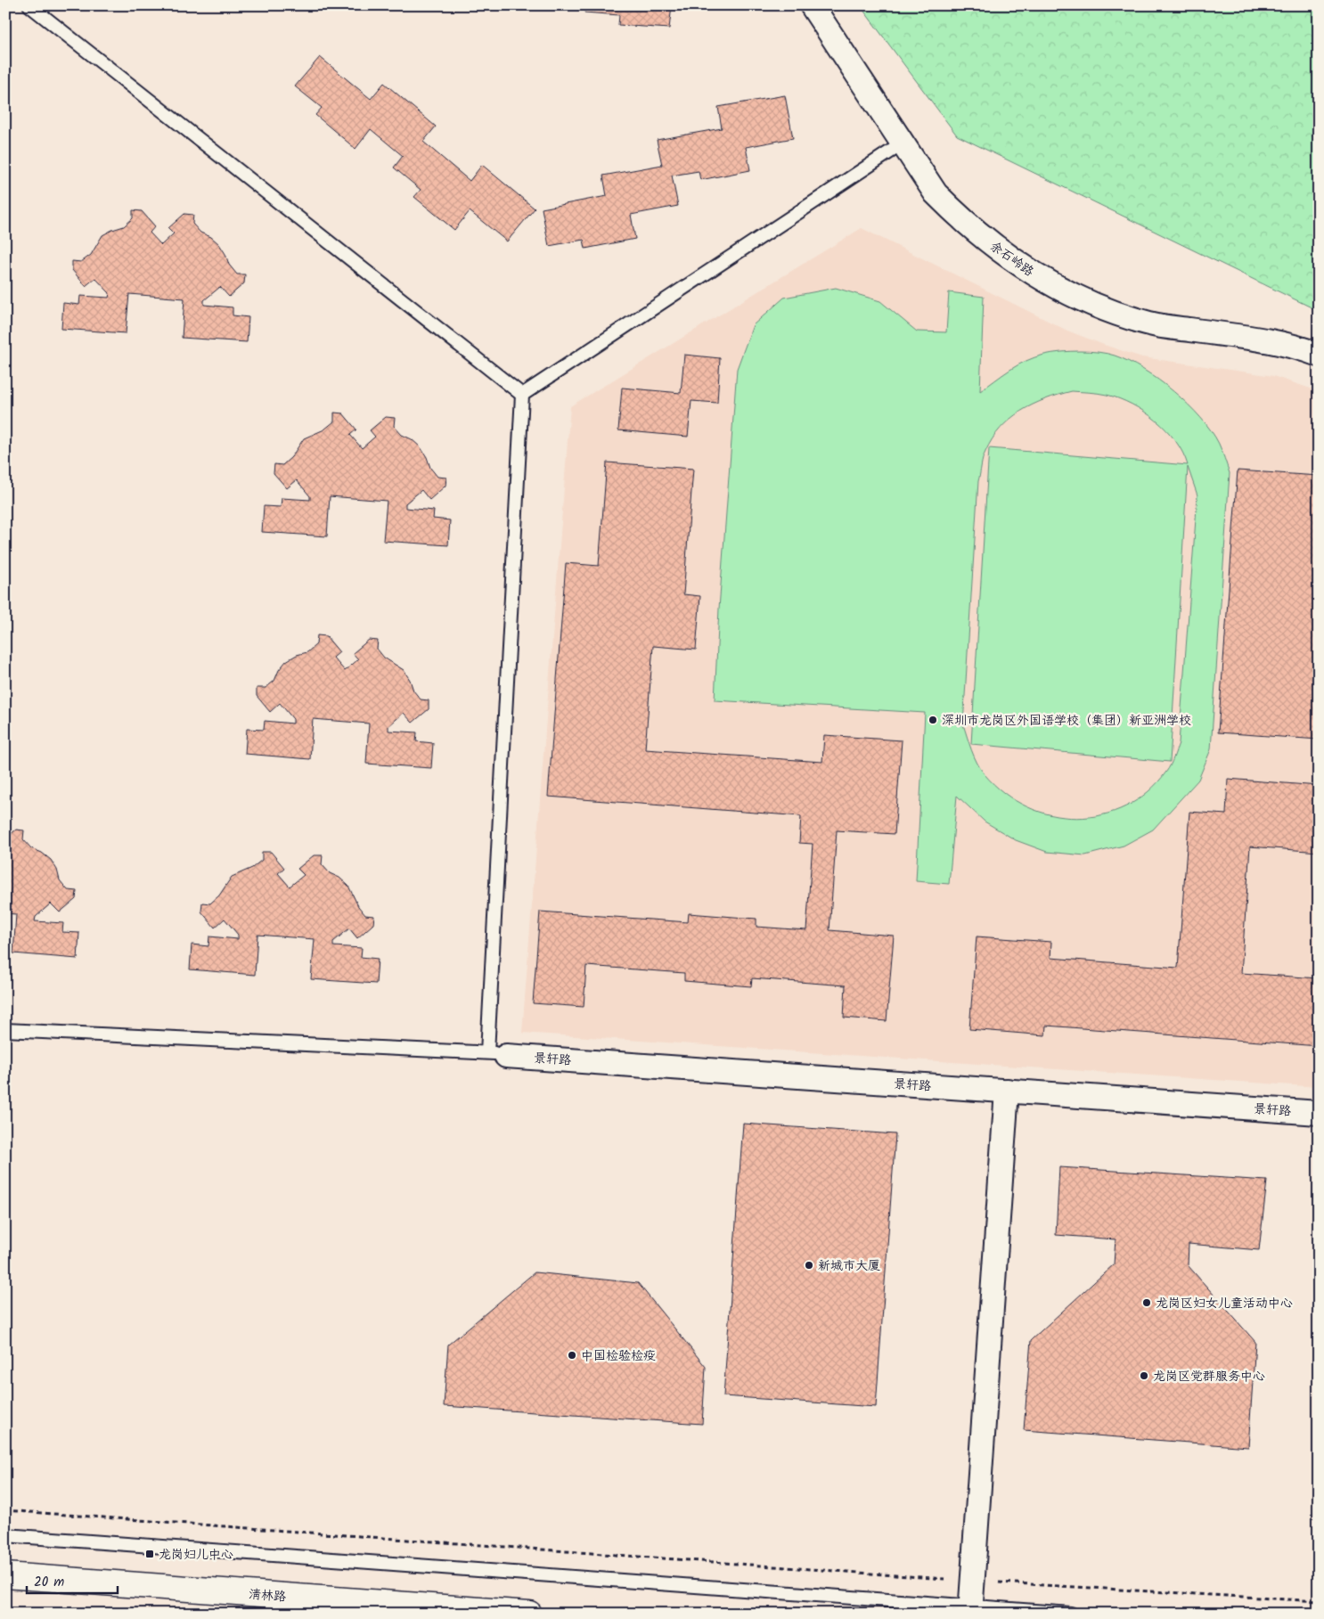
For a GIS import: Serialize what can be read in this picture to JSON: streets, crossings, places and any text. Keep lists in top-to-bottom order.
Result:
{
  "streets": {
    "main road": ["清林路"],
    "street": ["余石岭路", "景轩路"]
  },
  "places": {
    "other": [
      "深圳市龙岗区外国语学校（集团）新亚洲学校",
      "新城市大厦",
      "龙岗区妇女儿童活动中心",
      "中国检验检疫",
      "龙岗区党群服务中心"
    ],
    "transit": ["龙岗妇儿中心"]
  },
  "scale_bar": "20 m"
}
